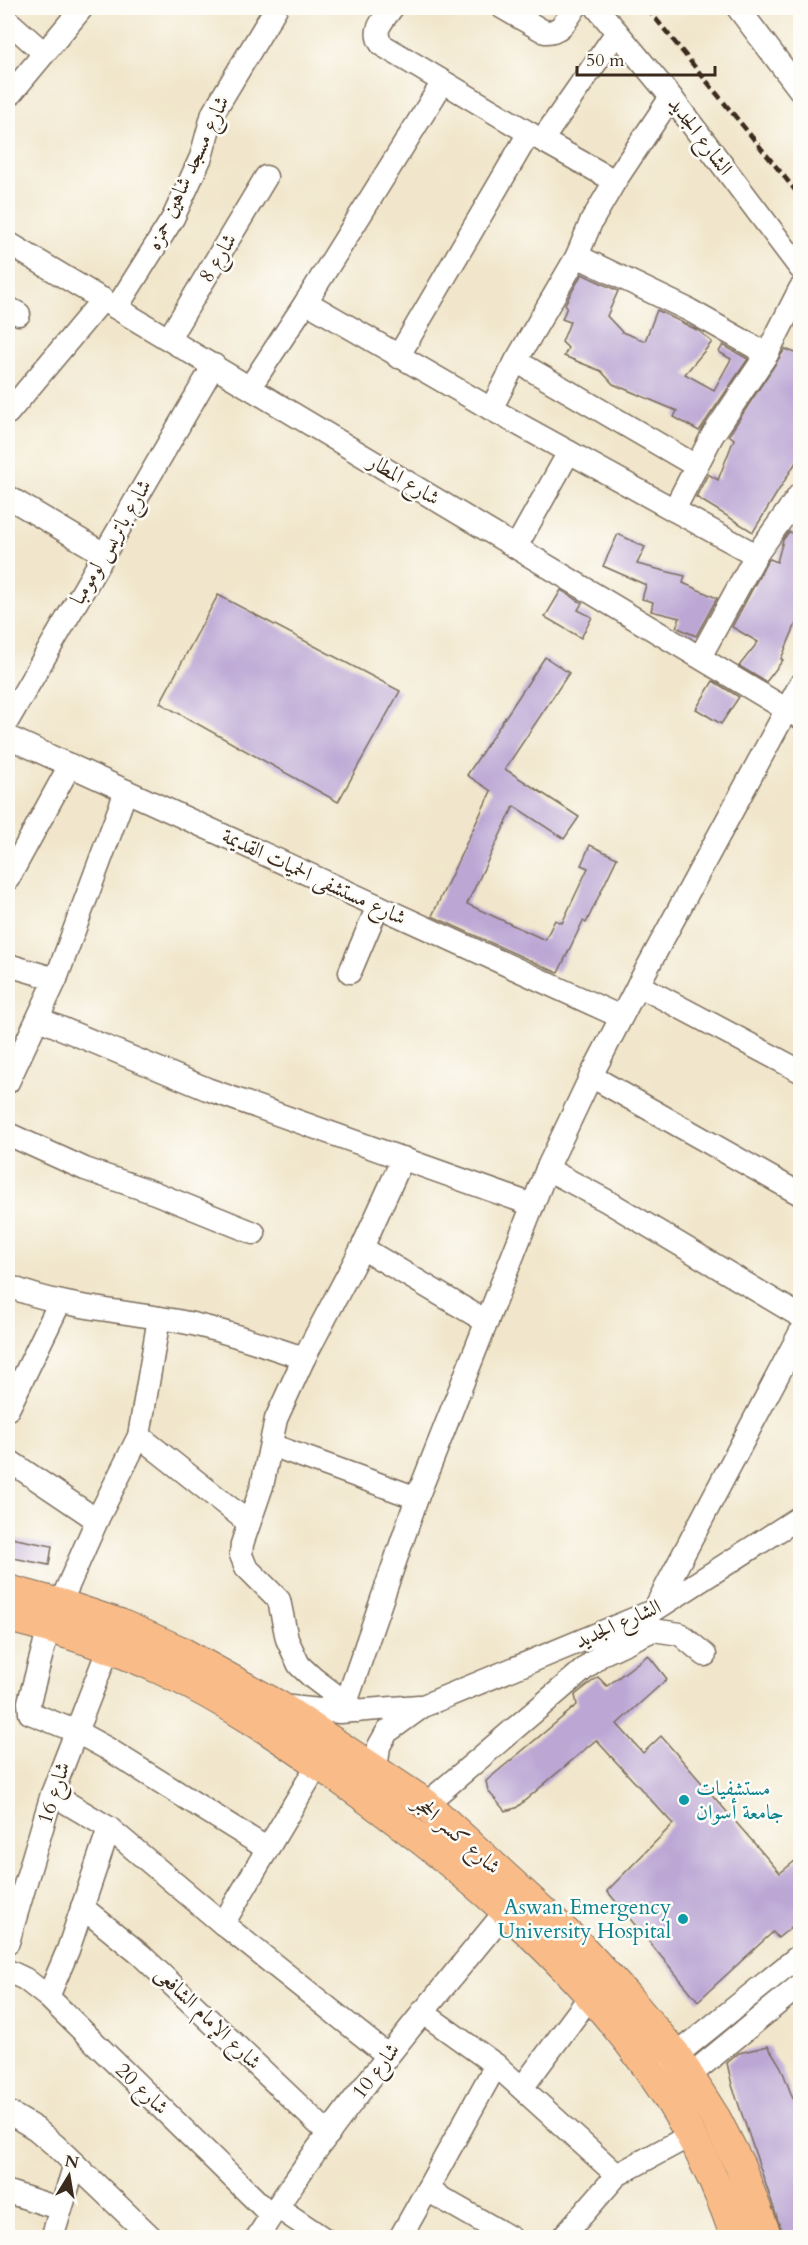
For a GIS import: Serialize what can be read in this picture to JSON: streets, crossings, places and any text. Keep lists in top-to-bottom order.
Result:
{
  "streets": {
    "main road": ["شارع كسر الحجر"],
    "street": [
      "الشارع الجديد",
      "شارع مسجد شاهين حمزه",
      "شارع 8",
      "شارع المطار",
      "شارع باتريس لومومبا",
      "شارع مستشفى الحميات القديمة",
      "شارع 16",
      "شارع الإمام الشافعى",
      "شارع 10",
      "شارع 20"
    ]
  },
  "crossings": [
    ["الشارع الجديد", "شارع كسر الحجر"],
    ["شارع مسجد شاهين حمزه", "شارع المطار"],
    ["شارع 8", "شارع المطار"],
    ["شارع المطار", "شارع باتريس لومومبا"],
    ["شارع 16", "شارع كسر الحجر"],
    ["شارع كسر الحجر", "شارع 10"],
    ["شارع الإمام الشافعى", "شارع 10"],
    ["شارع 10", "شارع 20"]
  ],
  "places": ["مستشفيات جامعة أسوان", "Aswan Emergency University Hospital"],
  "scale_bar": "50 m",
  "north": "top"
}
